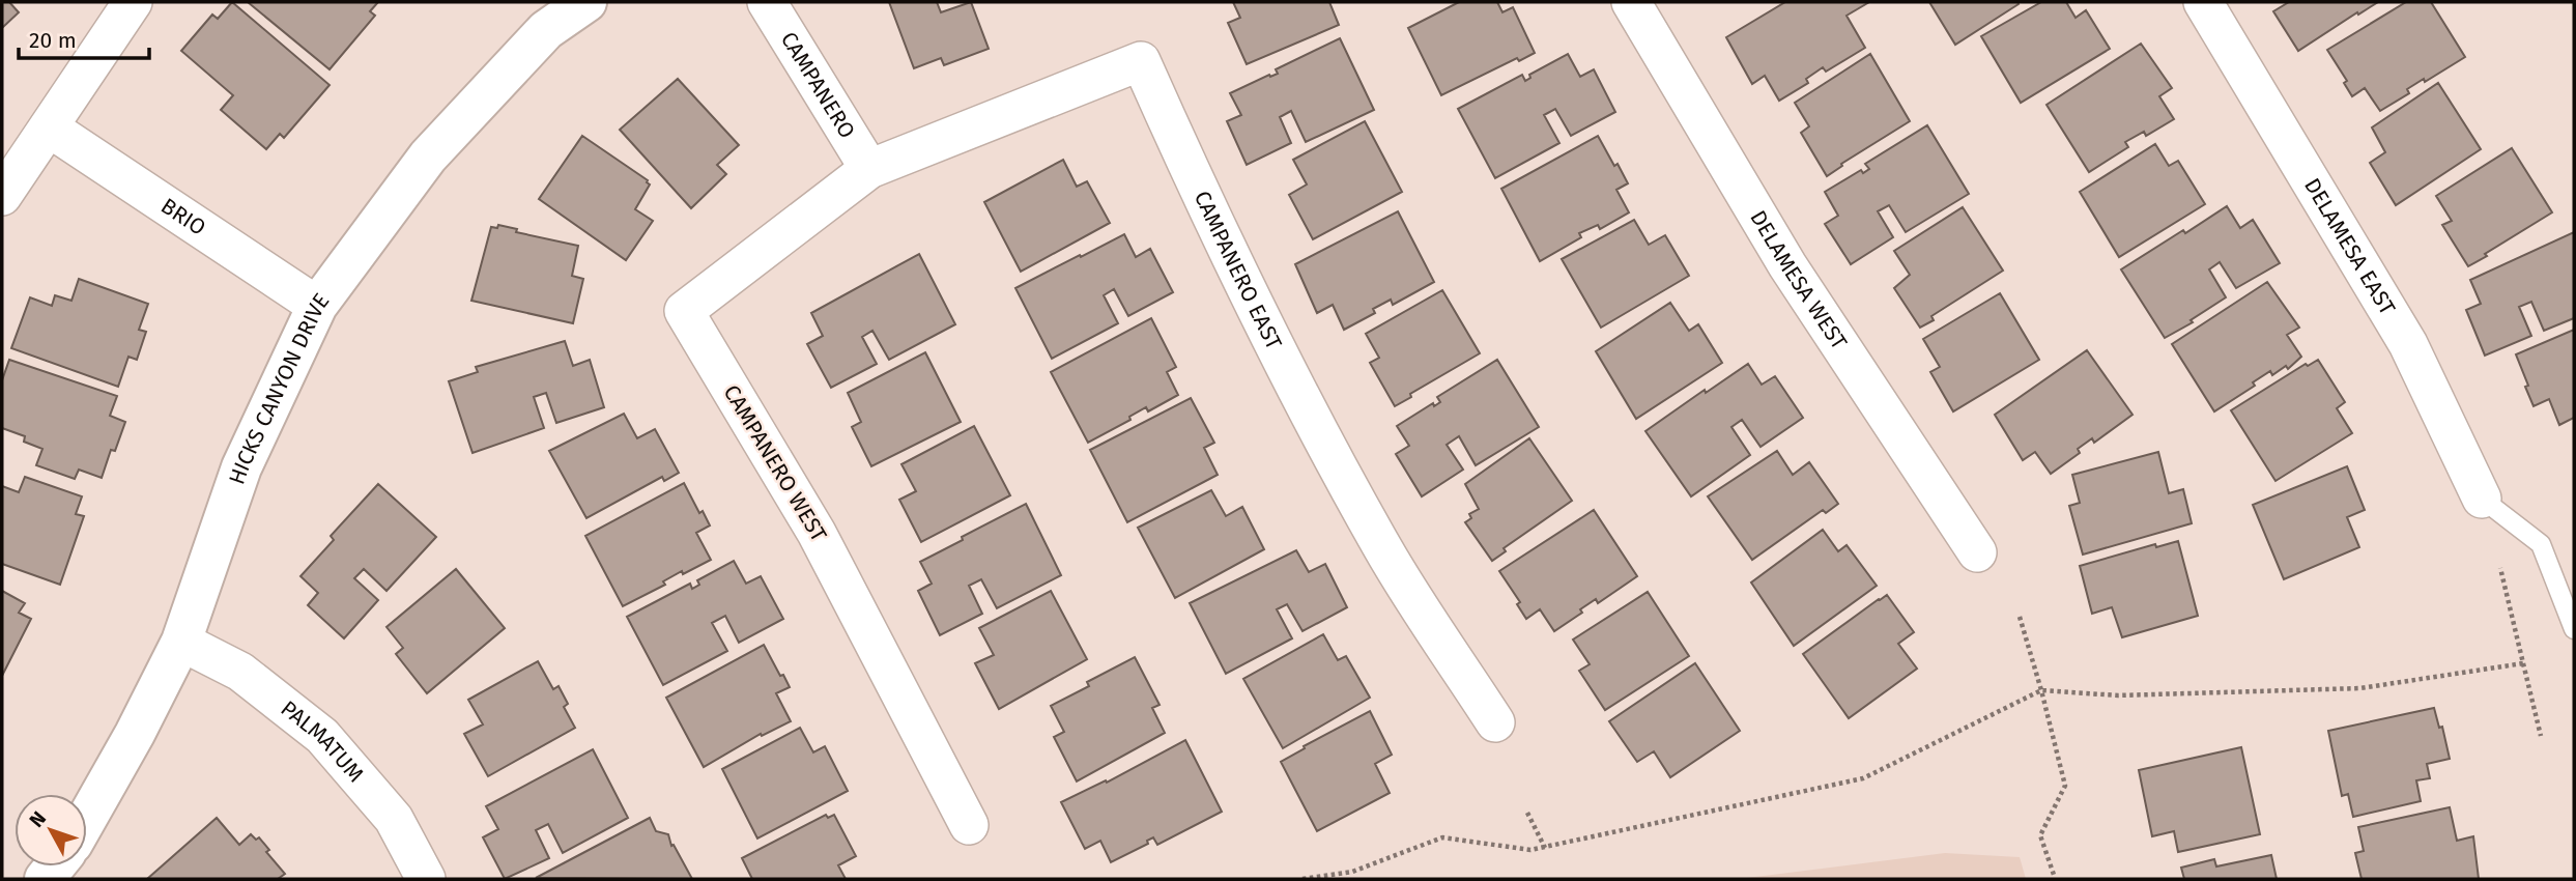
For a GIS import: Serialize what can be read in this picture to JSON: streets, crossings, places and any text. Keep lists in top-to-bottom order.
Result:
{
  "streets": {
    "street": [
      "CAMPANERO",
      "BRIO",
      "DELAMESA EAST",
      "CAMPANERO EAST",
      "DELAMESA WEST",
      "HICKS CANYON DRIVE",
      "CAMPANERO WEST",
      "PALMATUM"
    ]
  },
  "crossings": [
    ["CAMPANERO", "CAMPANERO EAST"],
    ["CAMPANERO", "CAMPANERO WEST"],
    ["BRIO", "HICKS CANYON DRIVE"],
    ["CAMPANERO EAST", "CAMPANERO WEST"],
    ["HICKS CANYON DRIVE", "PALMATUM"]
  ],
  "scale_bar": "20 m",
  "north": "top left"
}
